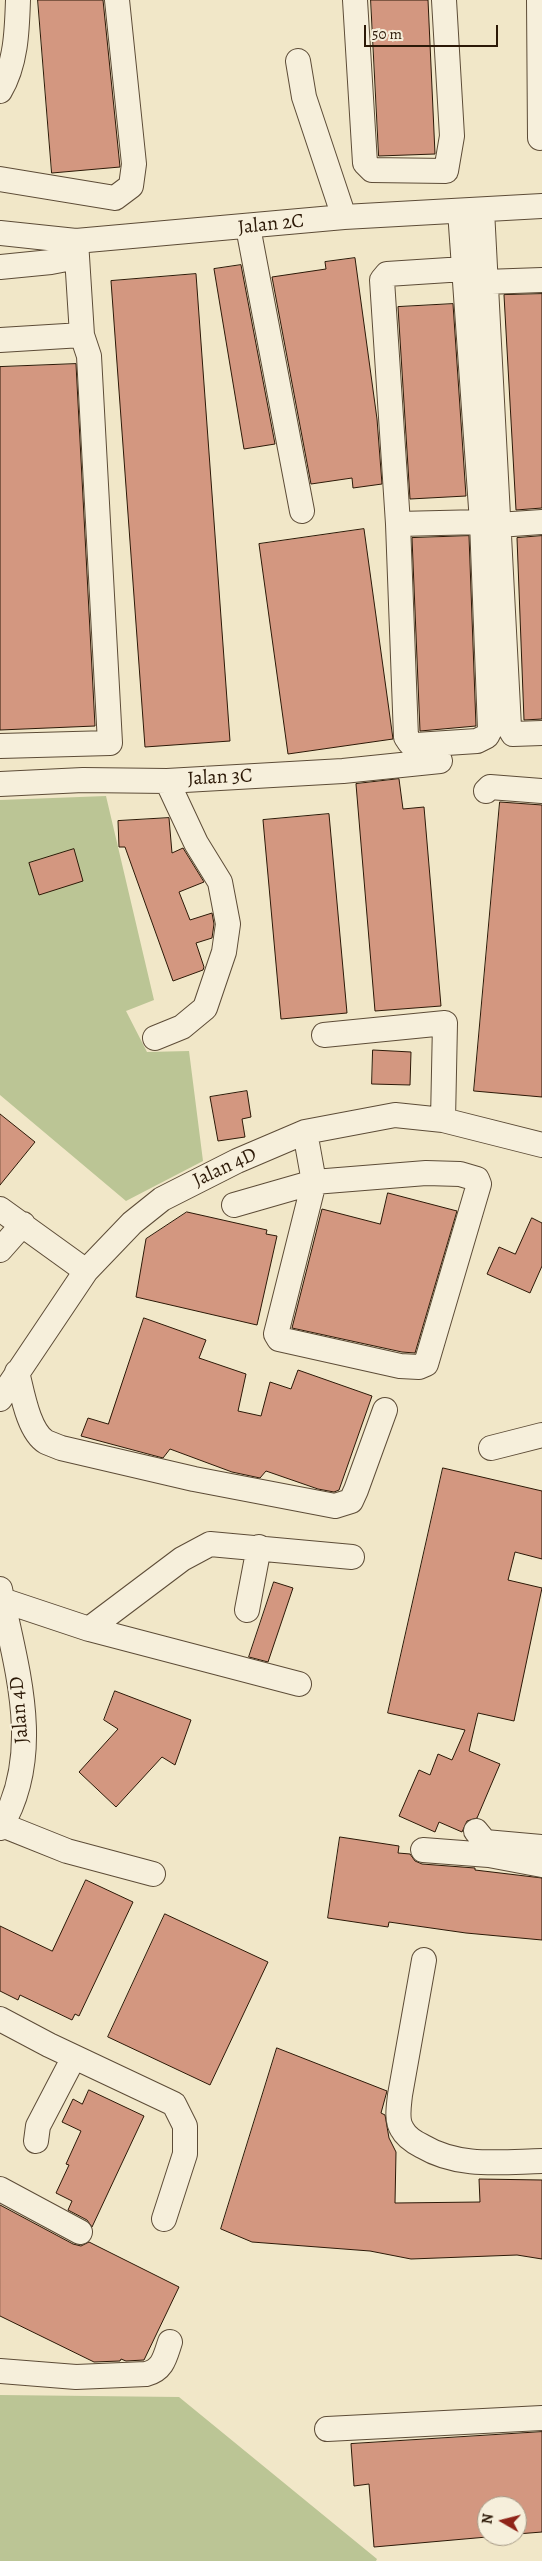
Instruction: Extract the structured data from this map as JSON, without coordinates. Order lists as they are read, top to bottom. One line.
{"streets":{"street":["Jalan 2C","Jalan 3C","Jalan 4D"]},"scale_bar":"50 m","north":"left"}
